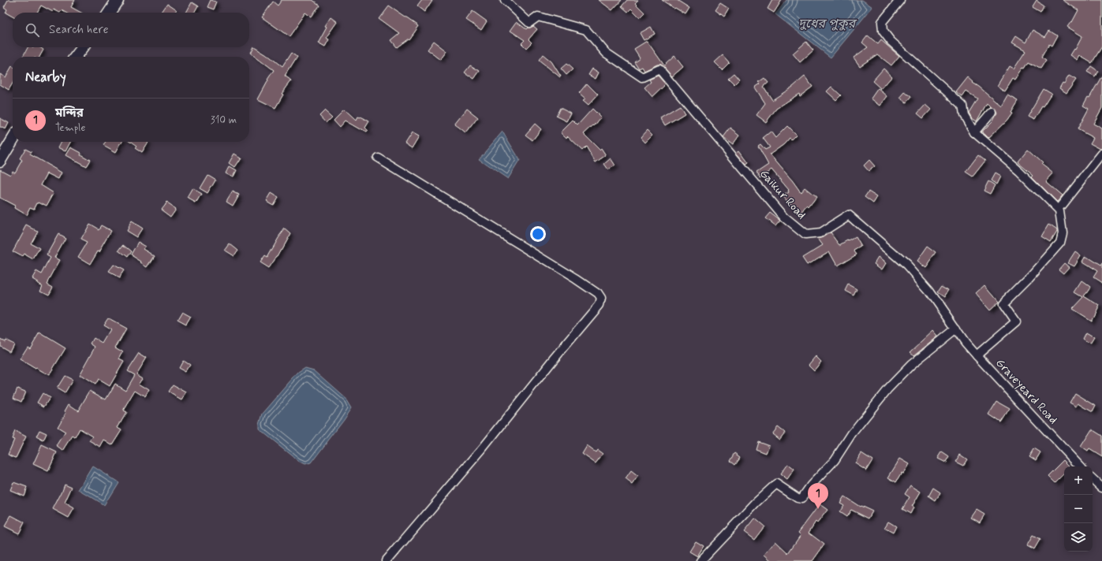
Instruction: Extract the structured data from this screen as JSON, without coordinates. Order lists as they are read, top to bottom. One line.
{"streets":{"street":["Gaikur Road","Graveyeard Road"]},"crossings":[["Gaikur Road","Graveyeard Road"]],"water":["দুধের পুকুর"],"page":{"search":"Search here","heading":"Nearby","list":[{"mark":"1","name":"মন্দির","note":"Temple","value":"310 m"}],"map_buttons":["+","−"],"pins":"1"}}
